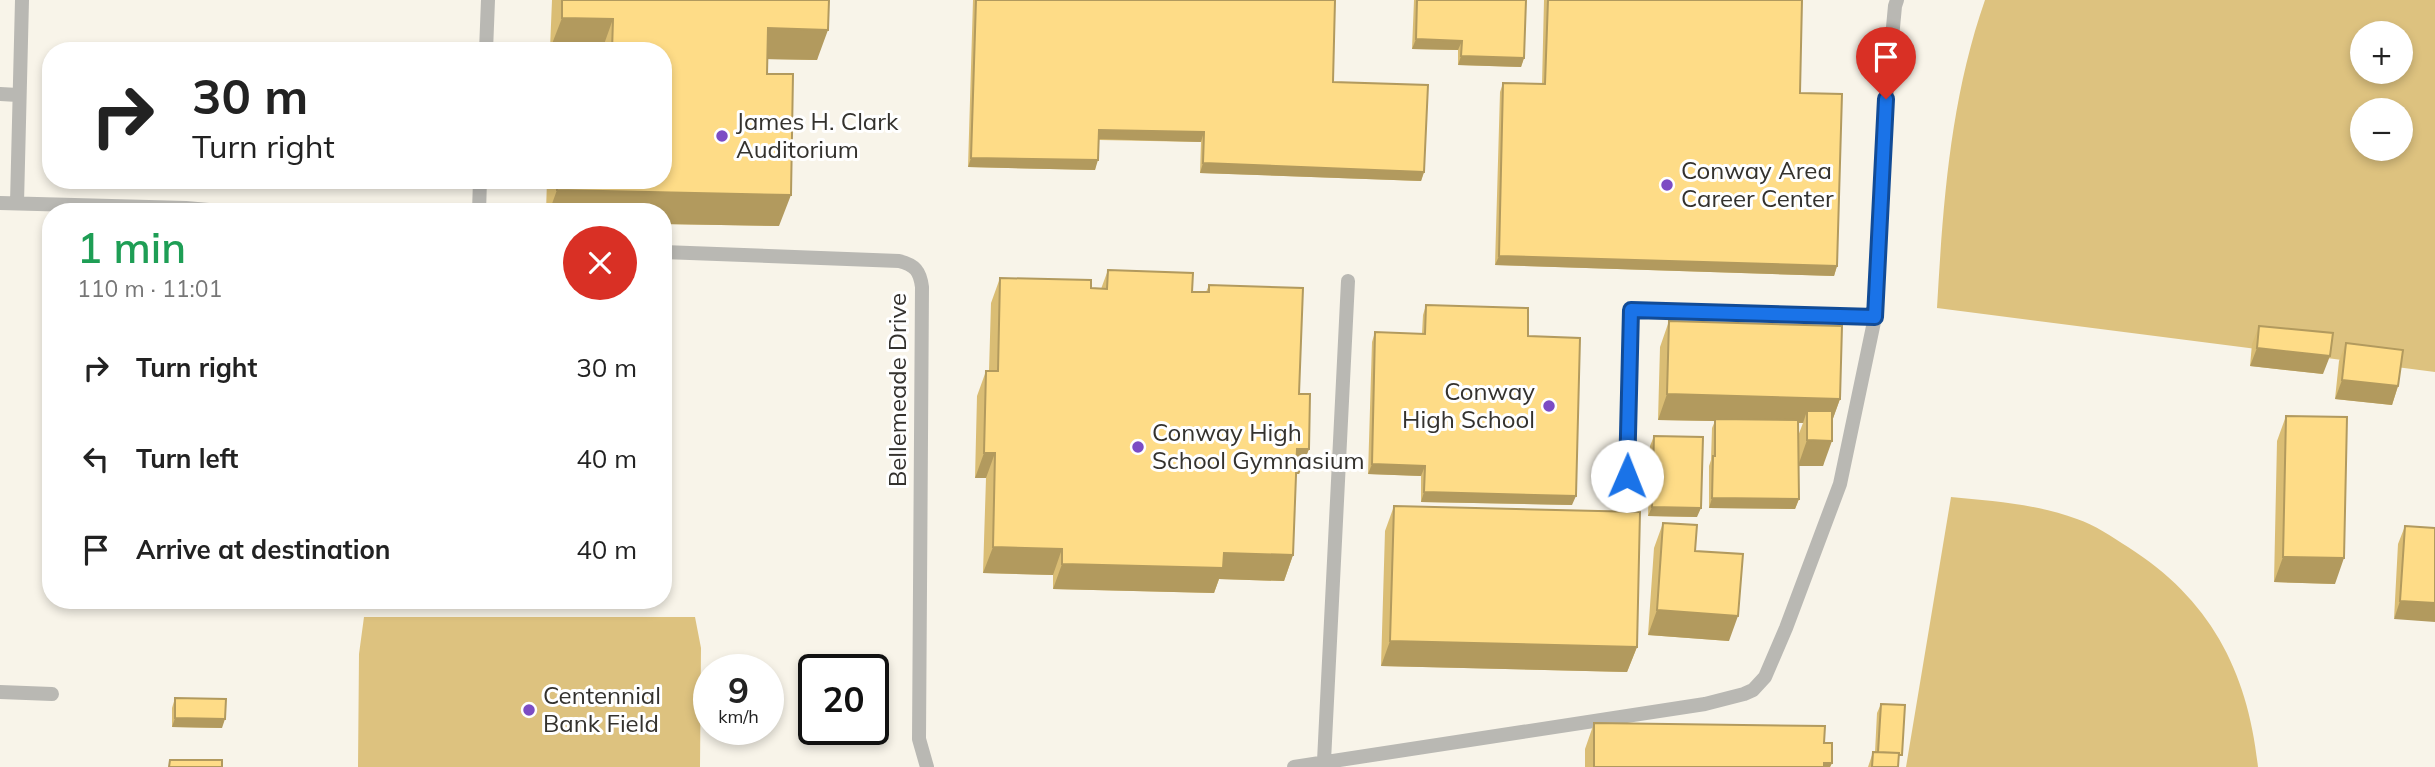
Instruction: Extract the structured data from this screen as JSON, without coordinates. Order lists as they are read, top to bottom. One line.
{"streets":{"lane":["Bellemeade Drive"]},"places":["James H. Clark Auditorium","Conway Area Career Center","Conway High School","Conway High School Gymnasium","Centennial Bank Field"],"page":{"map_buttons":["+","−"],"turn":["30 m","Turn right"],"heading":["1 min","110 m · 11:01"],"list":[{"name":"Turn right","value":"30 m"},{"name":"Turn left","value":"40 m"},{"name":"Arrive at destination","value":"40 m"}],"speed":"9 km/h","limit":"20"}}
